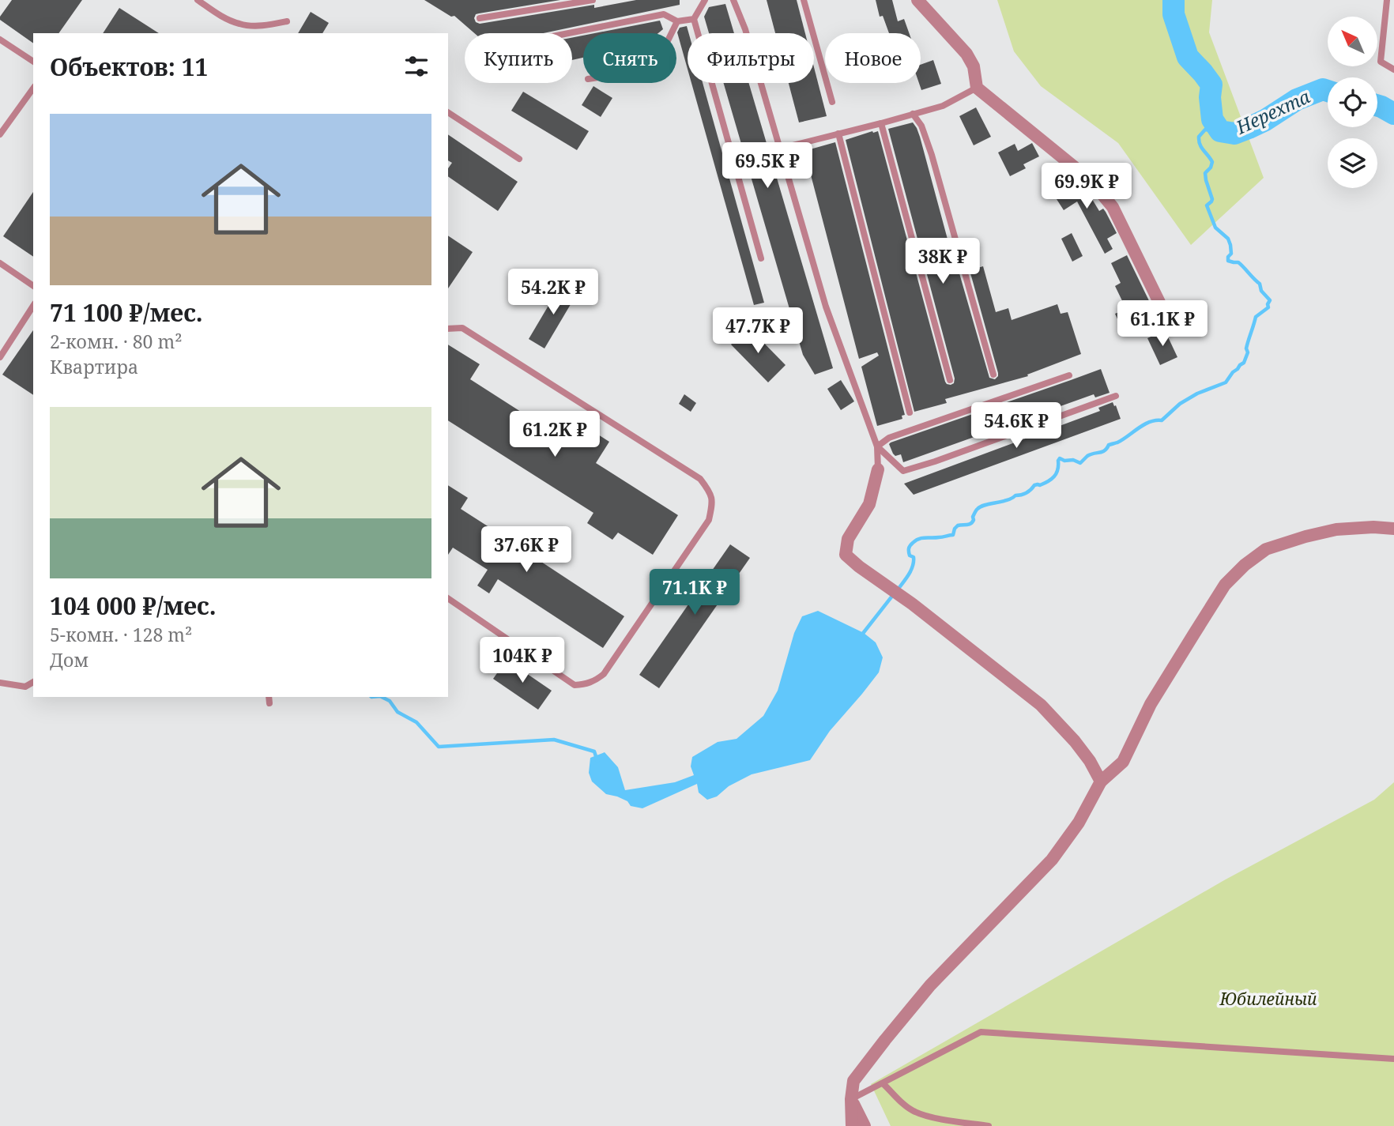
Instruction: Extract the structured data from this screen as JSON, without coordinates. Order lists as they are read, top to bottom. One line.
{"water":["Нерехта"],"parks":["Юбилейный"],"north":"top left","page":{"chip":["Купить","Снять","Фильтры","Новое"],"heading":"Объектов: 11","list":[{"name":"71 100 ₽/мес.","note":"2-комн. · 80 m² · Квартира"},{"name":"104 000 ₽/мес.","note":"5-комн. · 128 m² · Дом"}],"price":["69.5K ₽","69.9K ₽","38K ₽","54.2K ₽","61.1K ₽","47.7K ₽","54.6K ₽","61.2K ₽","37.6K ₽","71.1K ₽","104K ₽"]}}
